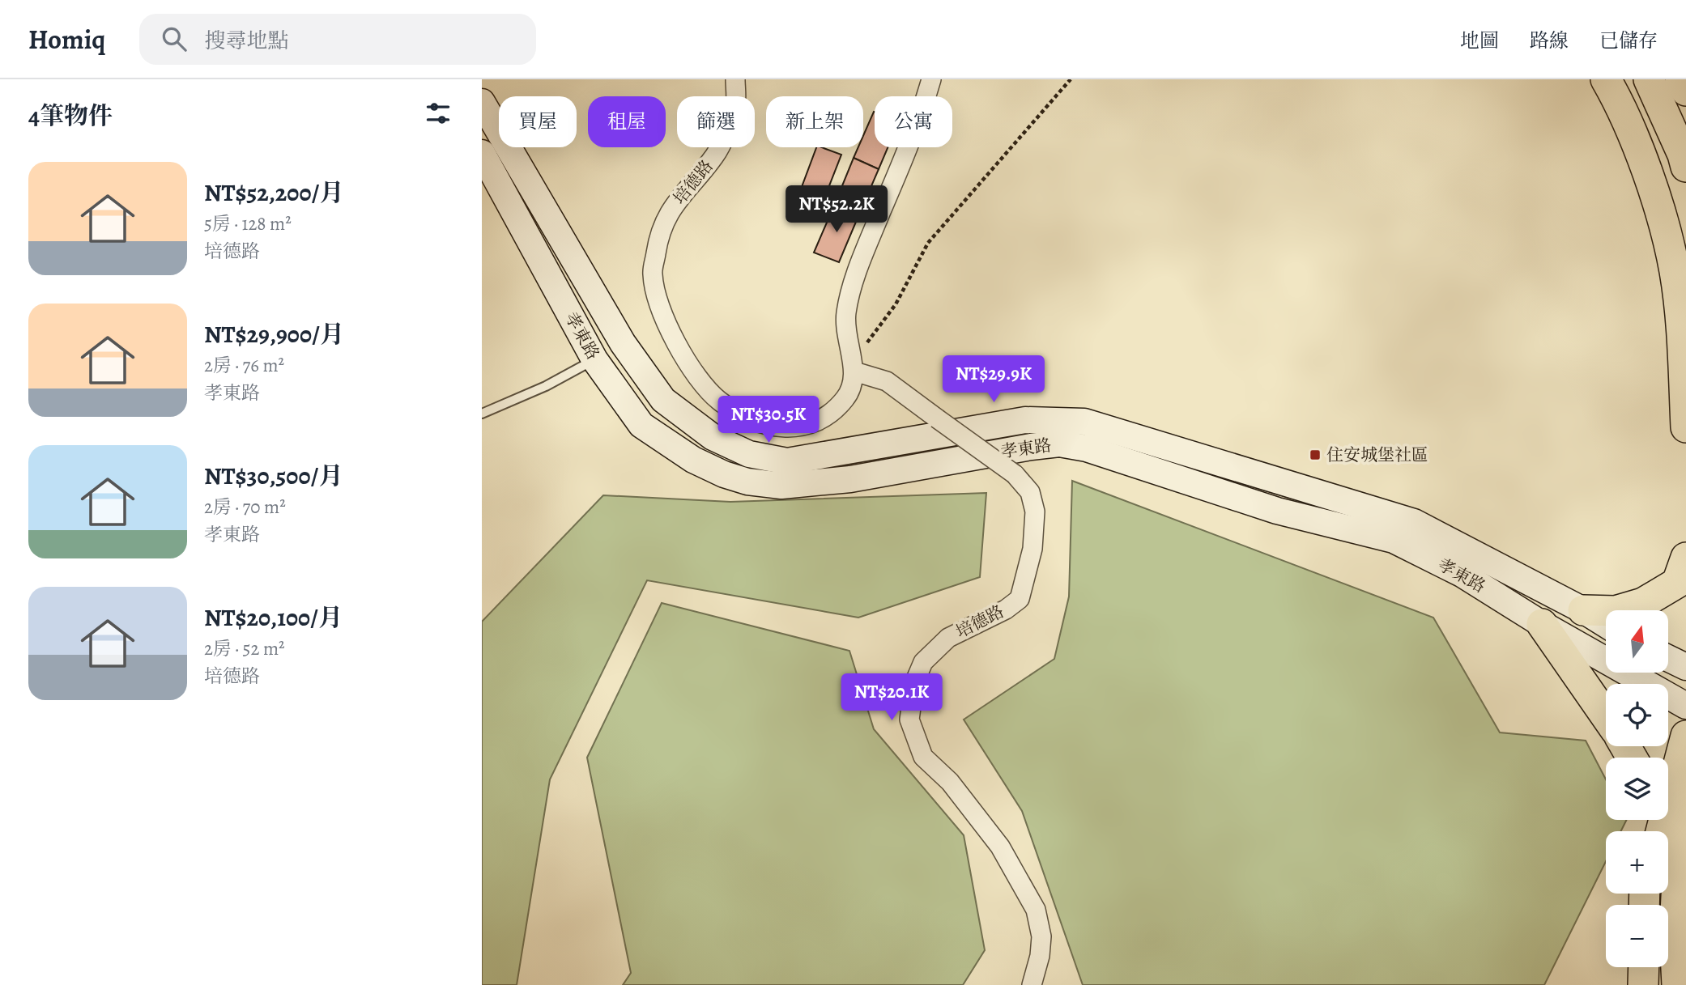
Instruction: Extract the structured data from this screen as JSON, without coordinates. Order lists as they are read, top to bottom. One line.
{"streets":{"main road":["孝東路"],"street":["培德路"]},"places":{"transit":["住安城堡社區"]},"north":"top","page":{"header":"Homiq","search":"搜尋地點","nav":["地圖","路線","已儲存"],"heading":"4筆物件","chip":["買屋","租屋","篩選","新上架","公寓"],"list":[{"name":"NT$52,200/月","note":"5房 · 128 m² · 培德路"},{"name":"NT$29,900/月","note":"2房 · 76 m² · 孝東路"},{"name":"NT$30,500/月","note":"2房 · 70 m² · 孝東路"},{"name":"NT$20,100/月","note":"2房 · 52 m² · 培德路"}],"price":["NT$52.2K","NT$29.9K","NT$30.5K","NT$20.1K"],"map_buttons":["+","−"]}}
